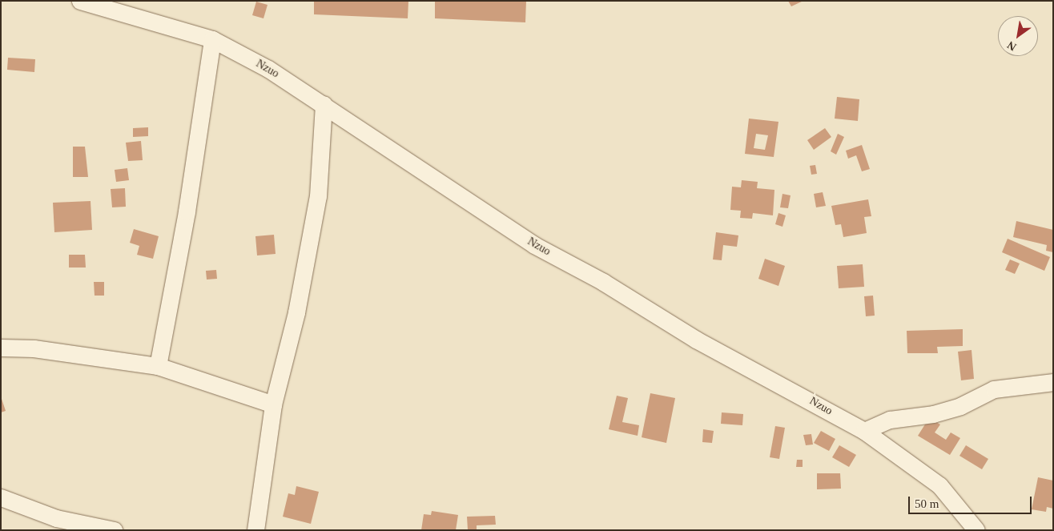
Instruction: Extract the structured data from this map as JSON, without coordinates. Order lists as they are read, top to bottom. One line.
{"streets":{"street":["Nzuo"]},"scale_bar":"50 m","north":"bottom left"}
